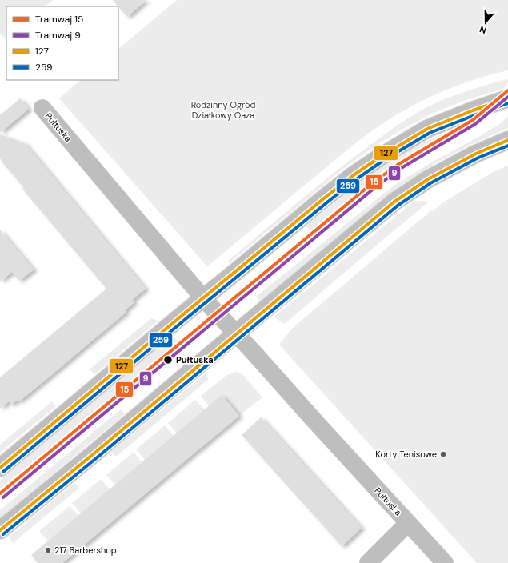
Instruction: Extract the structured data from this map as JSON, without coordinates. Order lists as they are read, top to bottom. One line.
{"streets":{"main road":["Pułtuska"]},"parks":["Rodzinny Ogród Działkowy Oaza"],"places":["Pułtuska","Korty Tenisowe","217 Barbershop"],"lines":["tram line 15","tram line 9","transit line 127","transit line 259"],"legend":["Tramwaj 15","Tramwaj 9","127","259"],"north":"bottom"}
